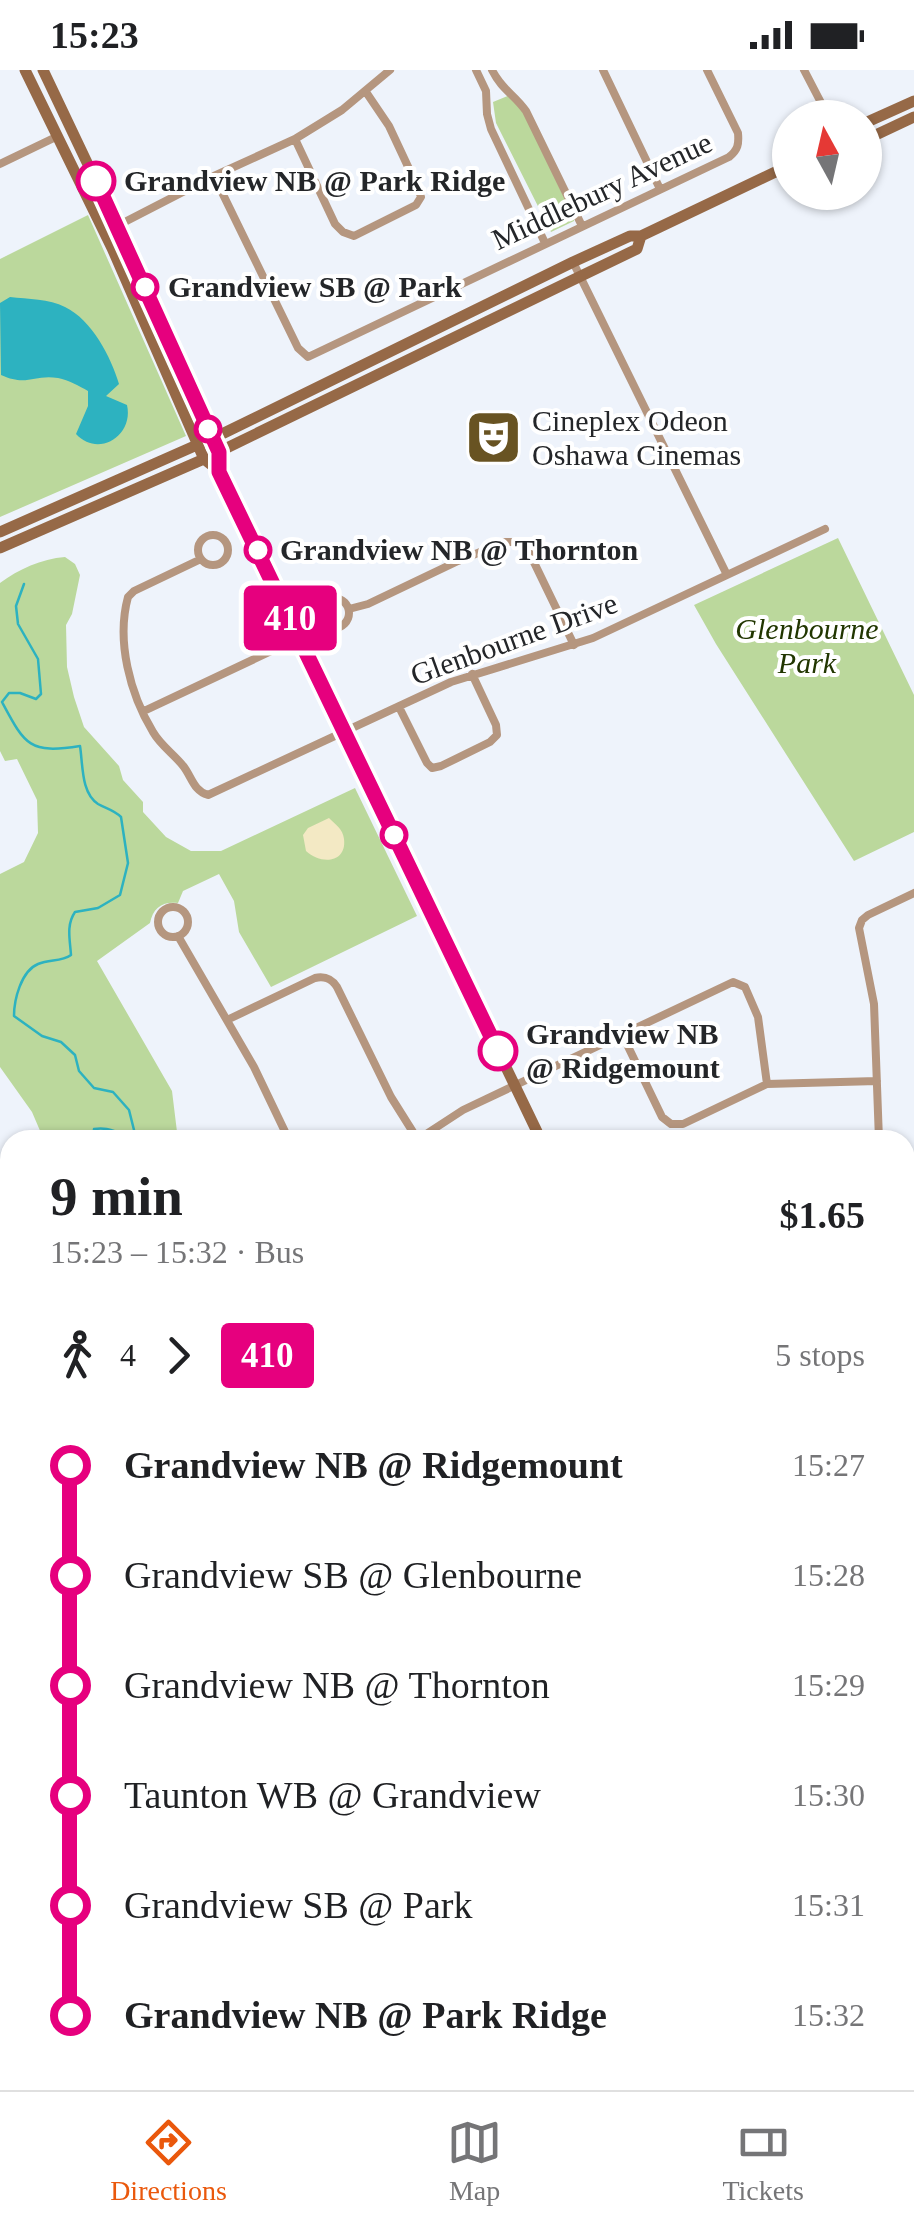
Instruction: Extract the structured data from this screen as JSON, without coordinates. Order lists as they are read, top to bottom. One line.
{"streets":{"street":["Middlebury Avenue","Glenbourne Drive"]},"parks":["Glenbourne Park"],"places":{"other":["Grandview NB @ Park Ridge","Grandview SB @ Park","Grandview NB @ Thornton","Grandview NB @ Ridgemount"],"theatre":["Cineplex Odeon Oshawa Cinemas"]},"lines":["bus line 410"],"north":"top","page":{"status":"15:23","on_map":"410","heading":["9 min","15:23 – 15:32 · Bus","$1.65"],"legs":["4","410","5 stops"],"list":[{"name":"Grandview NB @ Ridgemount","value":"15:27"},{"name":"Grandview SB @ Glenbourne","value":"15:28"},{"name":"Grandview NB @ Thornton","value":"15:29"},{"name":"Taunton WB @ Grandview","value":"15:30"},{"name":"Grandview SB @ Park","value":"15:31"},{"name":"Grandview NB @ Park Ridge","value":"15:32"}],"tabs":["Directions","Map","Tickets"]}}
